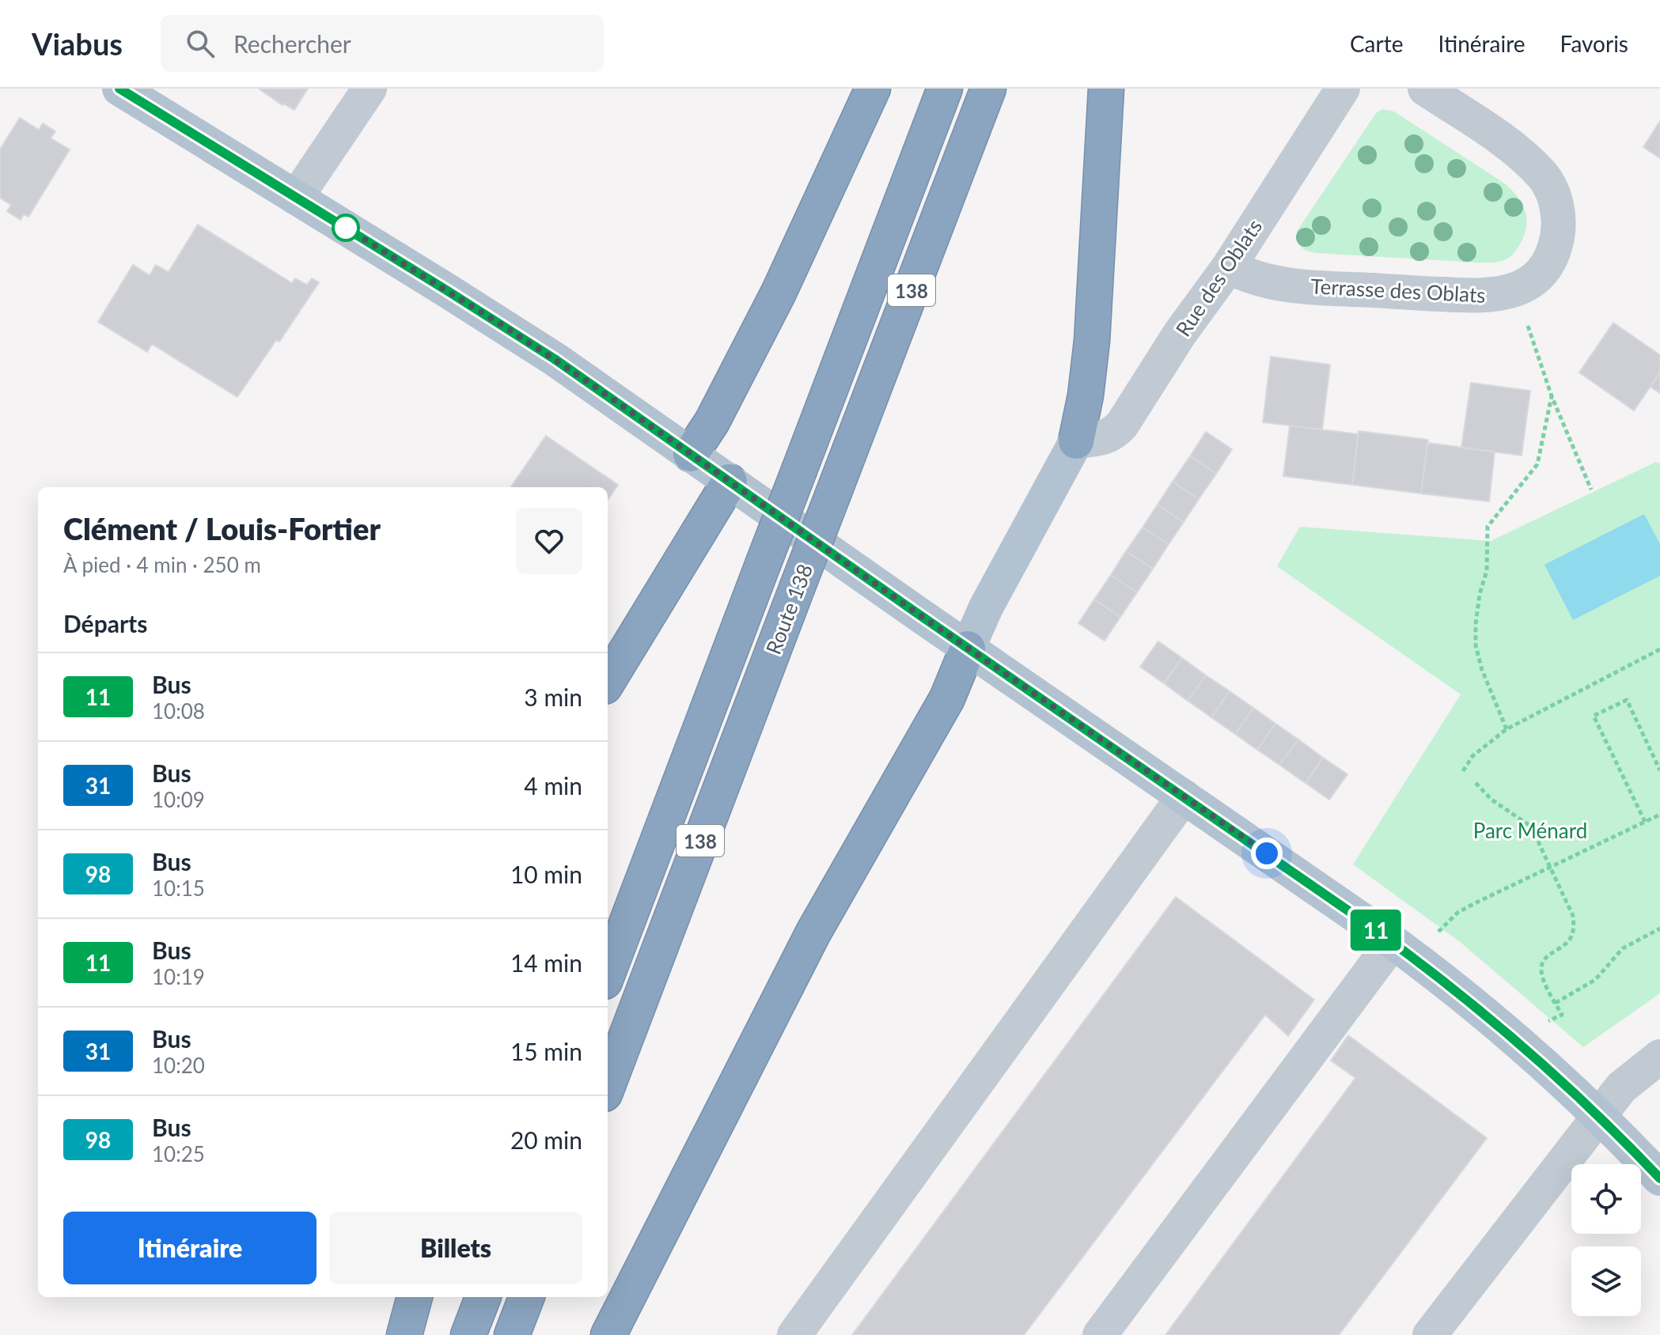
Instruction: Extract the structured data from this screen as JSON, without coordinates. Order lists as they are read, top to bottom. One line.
{"streets":{"highway":["138","Route 138"],"street":["Rue des Oblats","Terrasse des Oblats"]},"crossings":[["Rue des Oblats","Terrasse des Oblats"]],"parks":["Parc Ménard"],"lines":["bus line 11"],"page":{"header":"Viabus","search":"Rechercher","nav":["Carte","Itinéraire","Favoris"],"on_map":"11","heading":[["Clément / Louis-Fortier","À pied · 4 min · 250 m"],"Départs"],"list":[{"mark":"11","name":"Bus","note":"10:08","value":"3 min"},{"mark":"31","name":"Bus","note":"10:09","value":"4 min"},{"mark":"98","name":"Bus","note":"10:15","value":"10 min"},{"mark":"11","name":"Bus","note":"10:19","value":"14 min"},{"mark":"31","name":"Bus","note":"10:20","value":"15 min"},{"mark":"98","name":"Bus","note":"10:25","value":"20 min"}],"buttons":["Itinéraire","Billets"]}}
